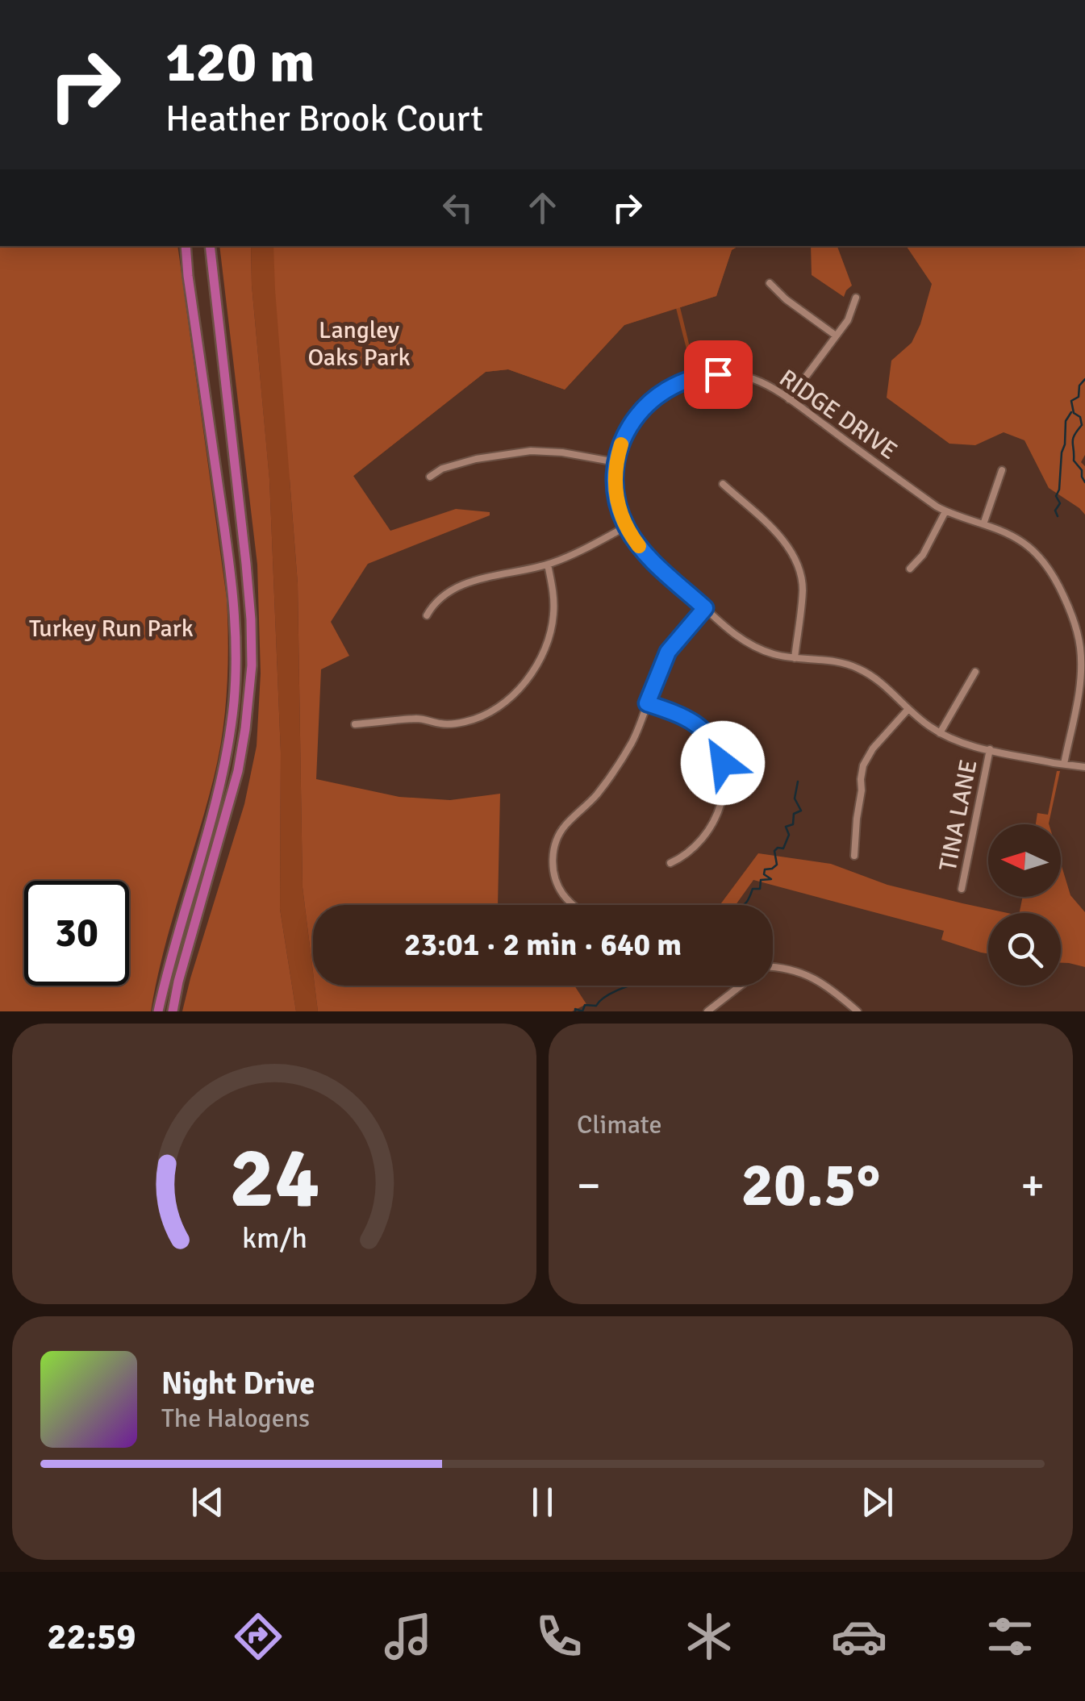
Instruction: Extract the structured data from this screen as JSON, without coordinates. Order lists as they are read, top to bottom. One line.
{"streets":{"street":["RIDGE DRIVE","TINA LANE"]},"crossings":[["RIDGE DRIVE","TINA LANE"]],"parks":["Langley Oaks Park","Turkey Run Park"],"north":"left","page":{"turn":["120 m","Heather Brook Court"],"limit":"30","trip":"23:01 · 2 min · 640 m","tile":"Climate","heat":["−","20.5°","+"],"song":["Night Drive","The Halogens"],"tabs":"22:59","gauge":["24","km/h"]}}
